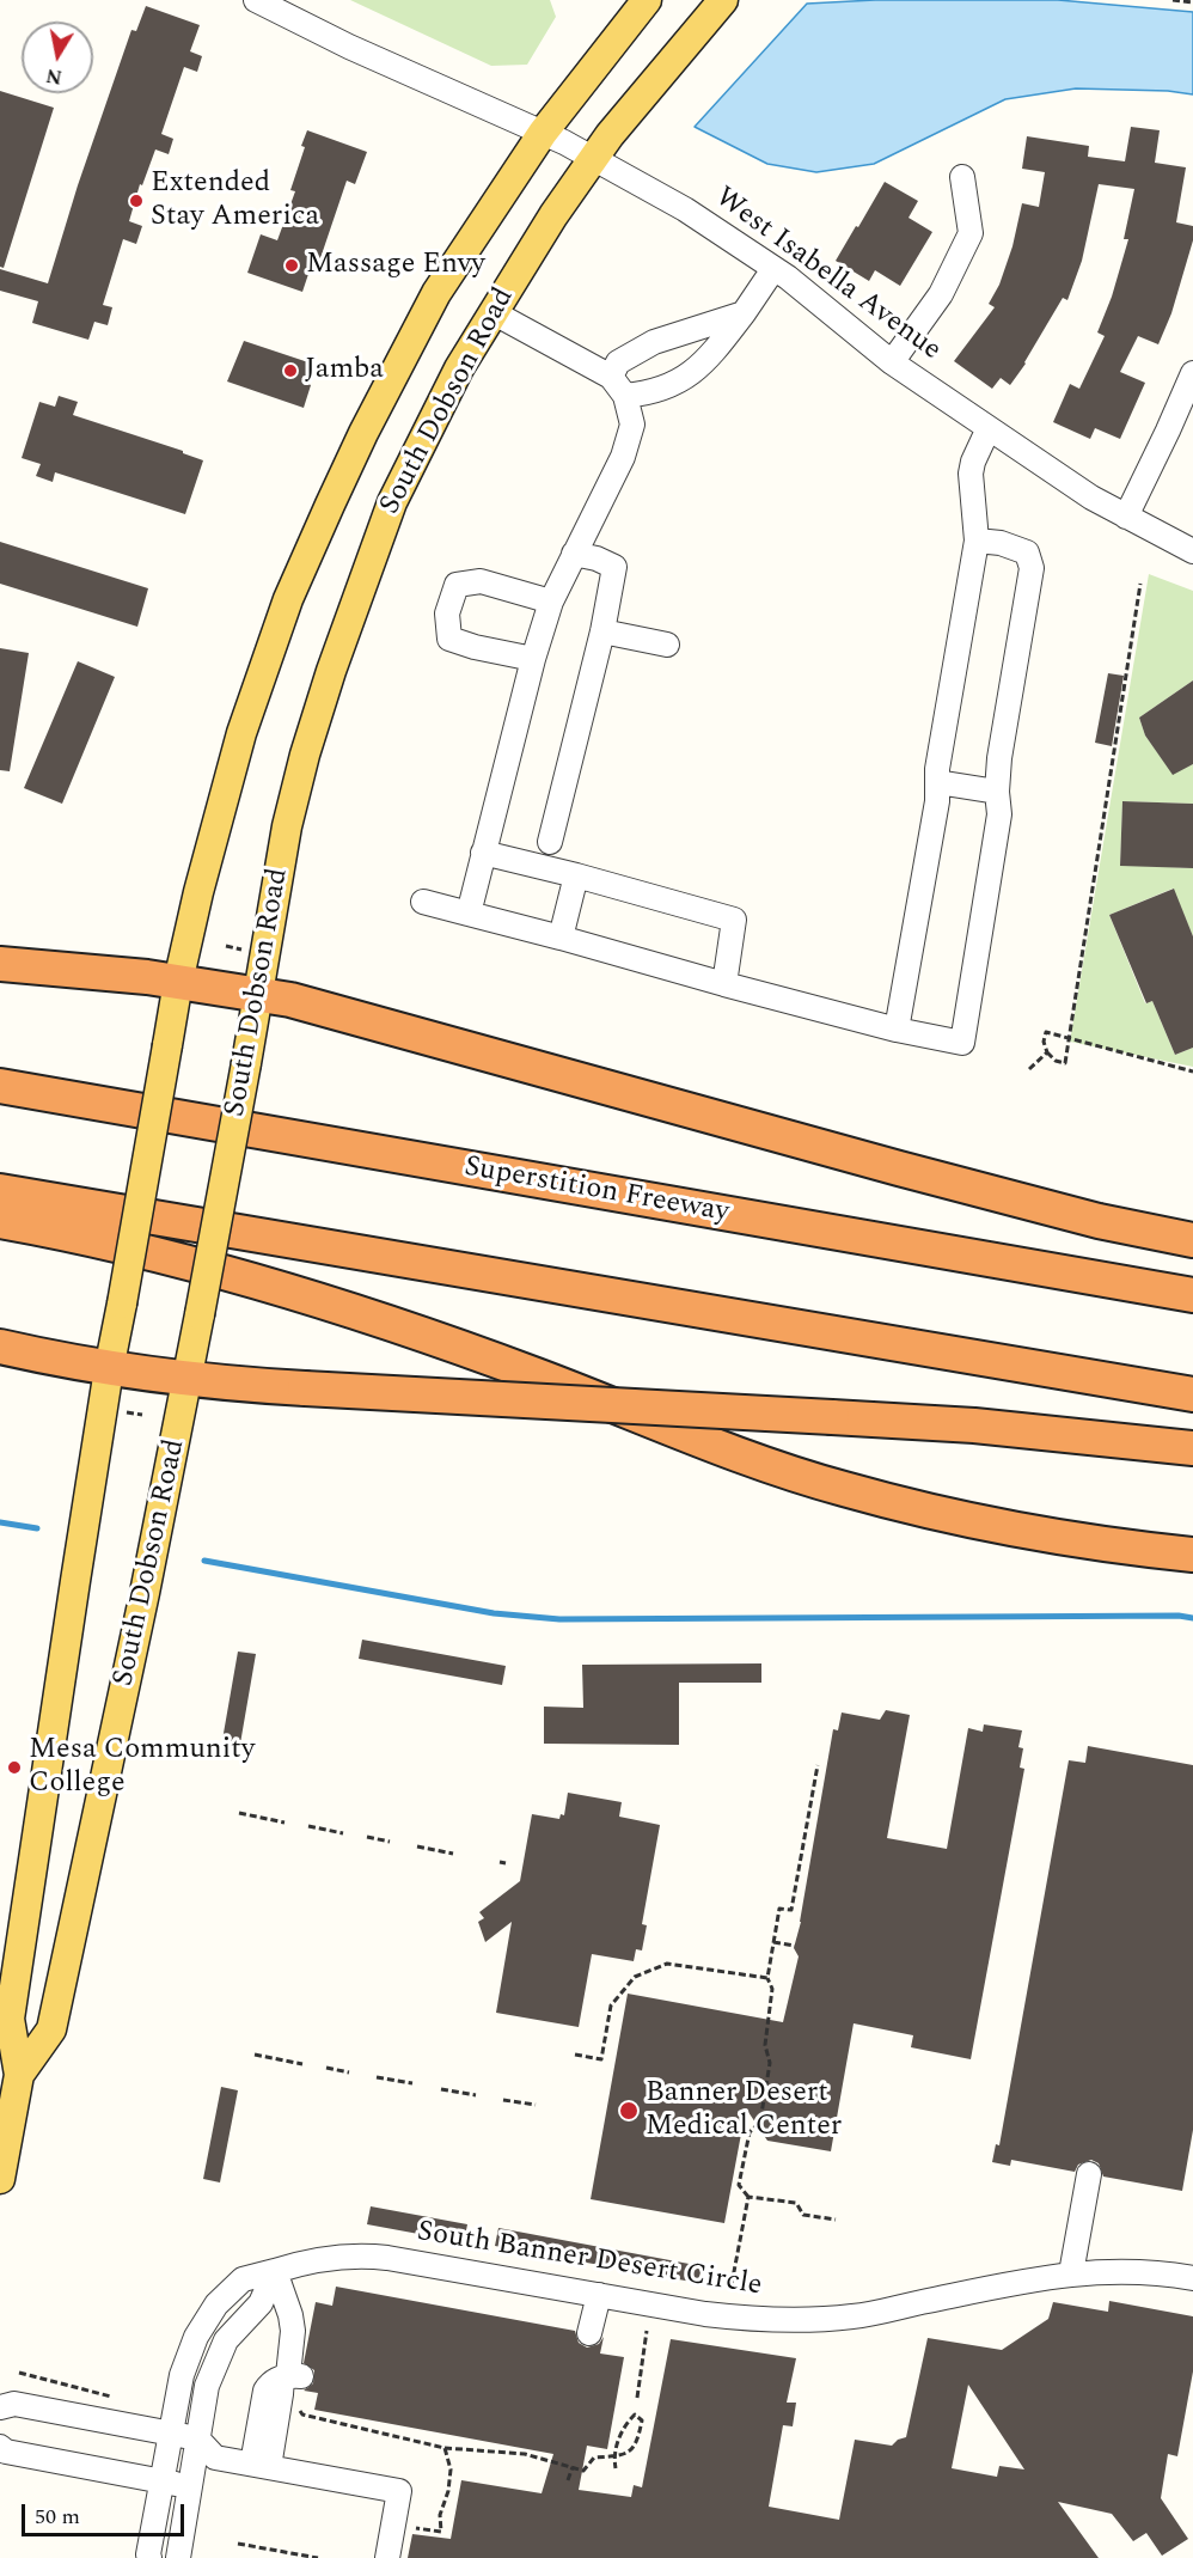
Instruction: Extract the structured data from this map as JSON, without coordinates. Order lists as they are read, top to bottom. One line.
{"streets":{"highway":["Superstition Freeway"],"main road":["South Dobson Road"],"street":["West Isabella Avenue","South Banner Desert Circle"]},"crossings":[["West Isabella Avenue","South Dobson Road"]],"places":["Extended Stay America","Massage Envy","Jamba","Mesa Community College","Banner Desert Medical Center"],"scale_bar":"50 m","north":"bottom"}
